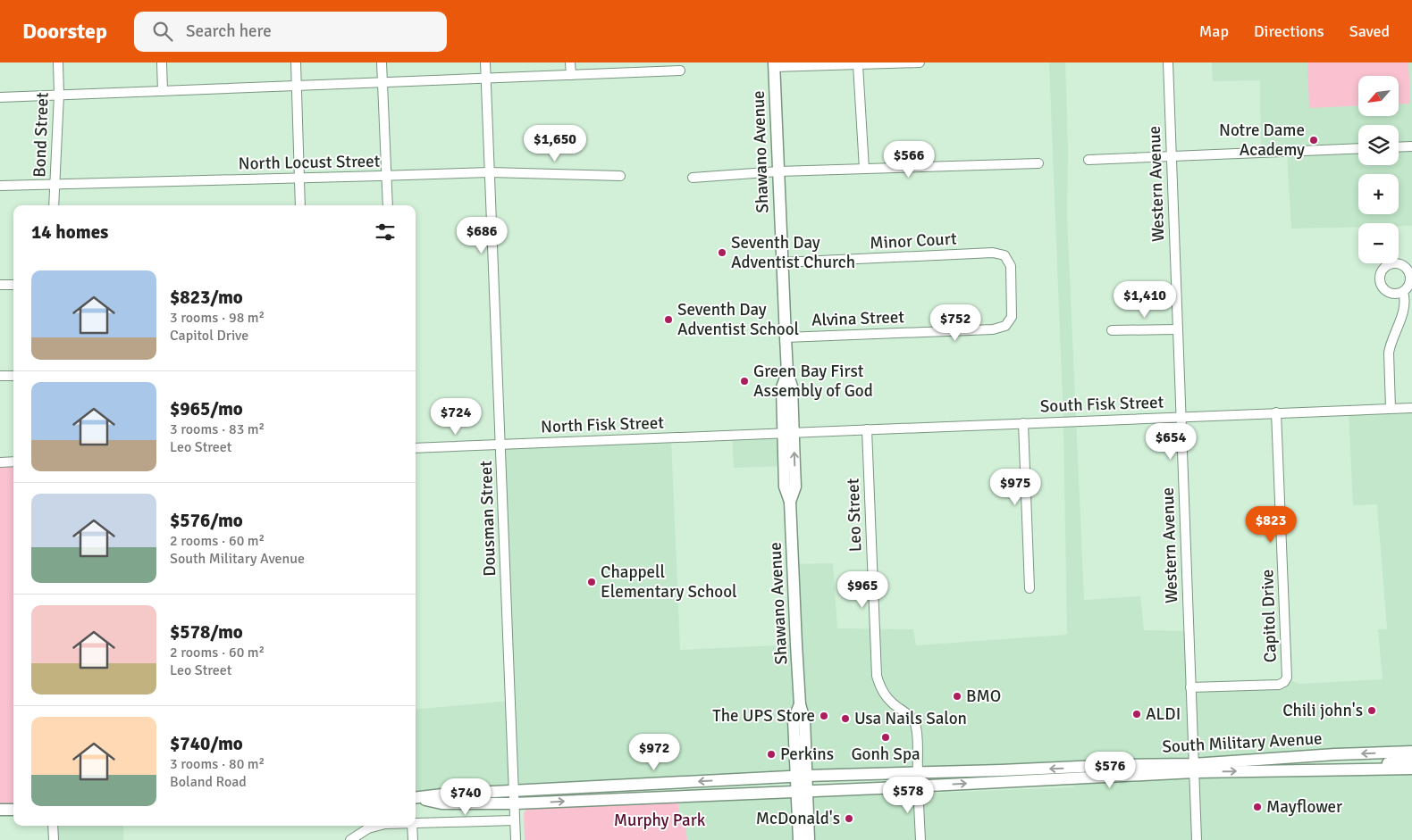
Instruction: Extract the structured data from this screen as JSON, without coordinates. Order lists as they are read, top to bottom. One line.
{"streets":{"main road":["Shawano Avenue","South Military Avenue"],"street":["Bond Street","North Locust Street","Western Avenue","Minor Court","Alvina Street","South Fisk Street","North Fisk Street","Leo Street","Dousman Street","Capitol Drive"]},"crossings":[["Bond Street","North Locust Street"],["Shawano Avenue","Minor Court"],["Shawano Avenue","Alvina Street"],["Shawano Avenue","South Fisk Street"],["Shawano Avenue","North Fisk Street"],["Shawano Avenue","South Military Avenue"],["North Locust Street","Dousman Street"],["Western Avenue","South Fisk Street"],["Western Avenue","Capitol Drive"],["Western Avenue","South Military Avenue"],["Minor Court","Alvina Street"],["South Fisk Street","North Fisk Street"],["South Fisk Street","Leo Street"],["South Fisk Street","Capitol Drive"],["North Fisk Street","Dousman Street"],["Leo Street","South Military Avenue"]],"parks":["Murphy Park"],"places":["Notre Dame Academy","Seventh Day Adventist Church","Seventh Day Adventist School","Green Bay First Assembly of God","Chappell Elementary School","BMO","Chili john's","ALDI","The UPS Store","Usa Nails Salon","Gonh Spa","Perkins","Mayflower","McDonald's"],"north":"bottom left","page":{"header":"Doorstep","search":"Search here","nav":["Map","Directions","Saved"],"map_buttons":["+","−"],"price":["$1,650","$566","$686","$1,410","$752","$724","$654","$975","$823","$965","$972","$576","$578","$740"],"heading":"14 homes","list":[{"name":"$823/mo","note":"3 rooms · 98 m² · Capitol Drive"},{"name":"$965/mo","note":"3 rooms · 83 m² · Leo Street"},{"name":"$576/mo","note":"2 rooms · 60 m² · South Military Avenue"},{"name":"$578/mo","note":"2 rooms · 60 m² · Leo Street"},{"name":"$740/mo","note":"3 rooms · 80 m² · Boland Road"}]}}
